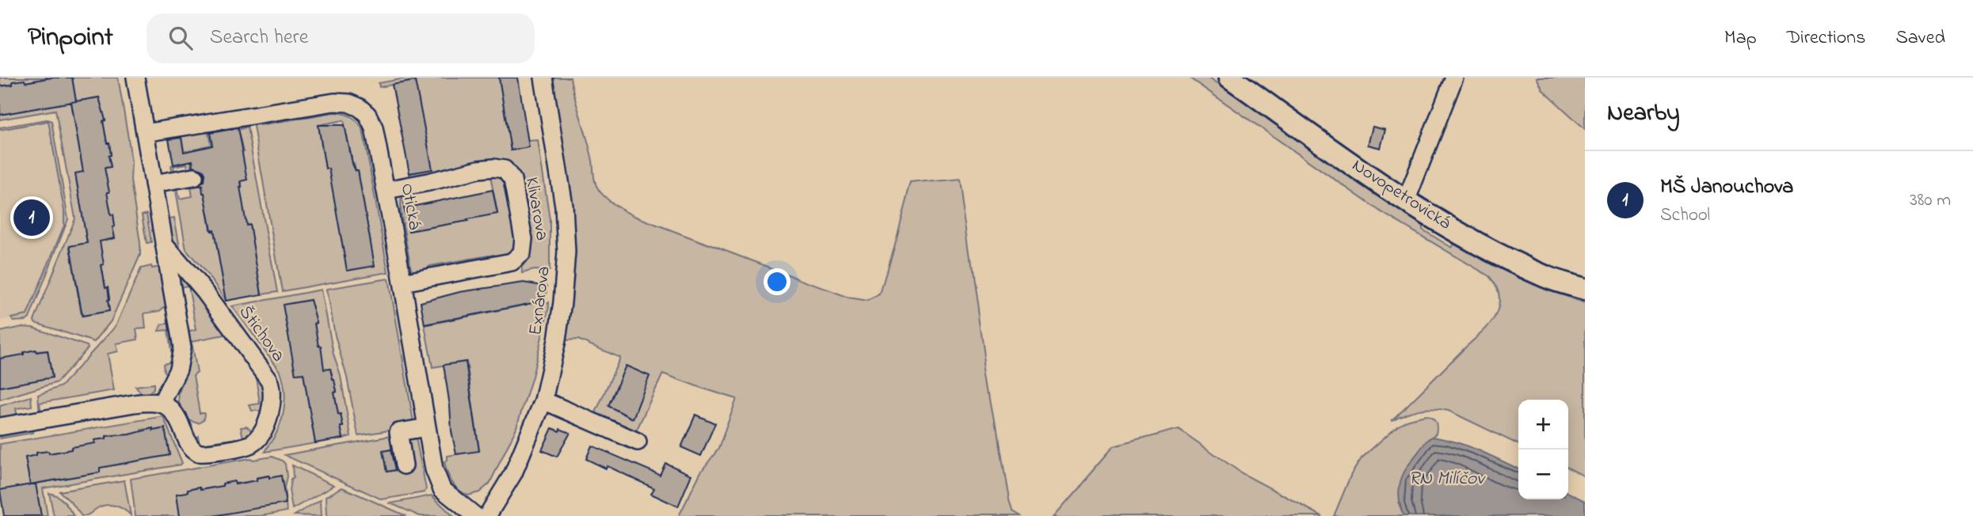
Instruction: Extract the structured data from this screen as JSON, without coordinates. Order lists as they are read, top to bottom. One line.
{"streets":{"main road":["Novopetrovická"],"street":["Otická","Klivarova","Exnárova","Štichova"]},"crossings":[["Otická","Klivarova"]],"water":["RN Milíčov"],"page":{"header":"Pinpoint","search":"Search here","nav":["Map","Directions","Saved"],"heading":"Nearby","list":[{"mark":"1","name":"MŠ Janouchova","note":"School","value":"380 m"}],"pins":"1","map_buttons":["+","−"]}}
